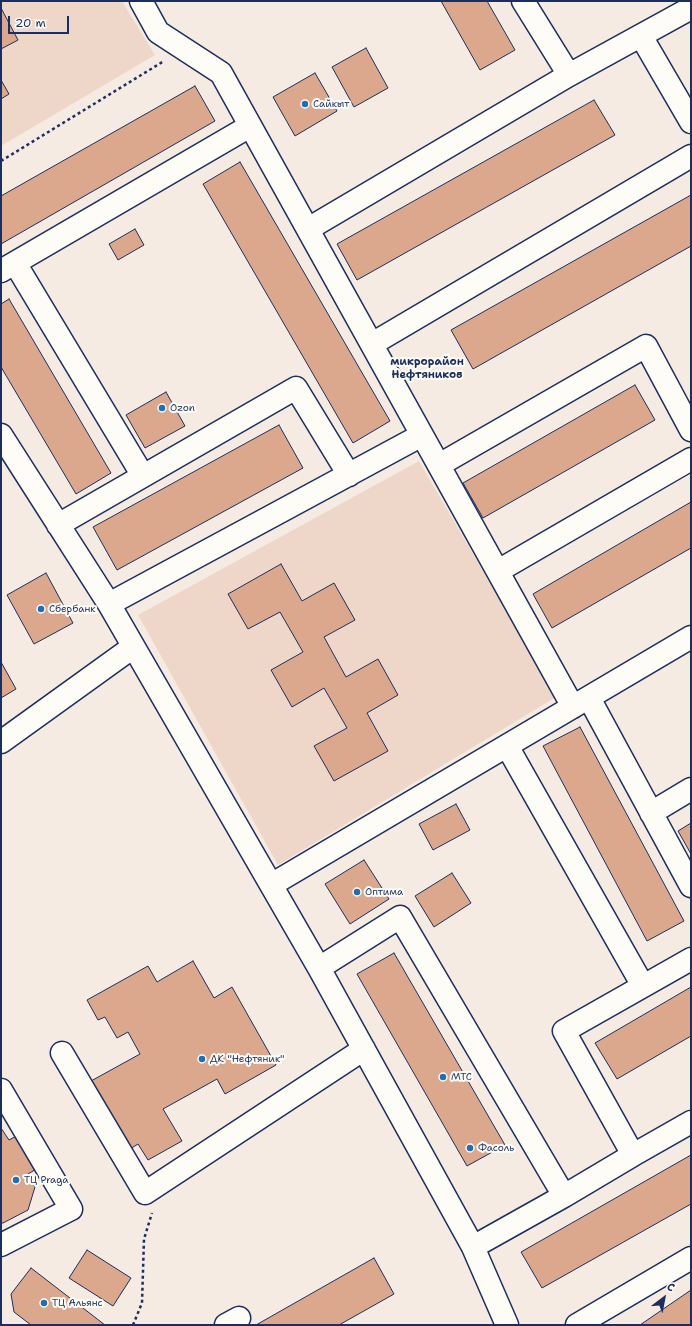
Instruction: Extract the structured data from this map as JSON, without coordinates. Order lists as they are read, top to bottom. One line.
{"districts":["микрорайон Нефтяников"],"places":["Сайкыт","Ozon","Сбербанк","Оптима","ДК \"Нефтяник\"","МТС","Фасоль","ТЦ Praga","ТЦ Альянс"],"scale_bar":"20 m","north":"top right"}
